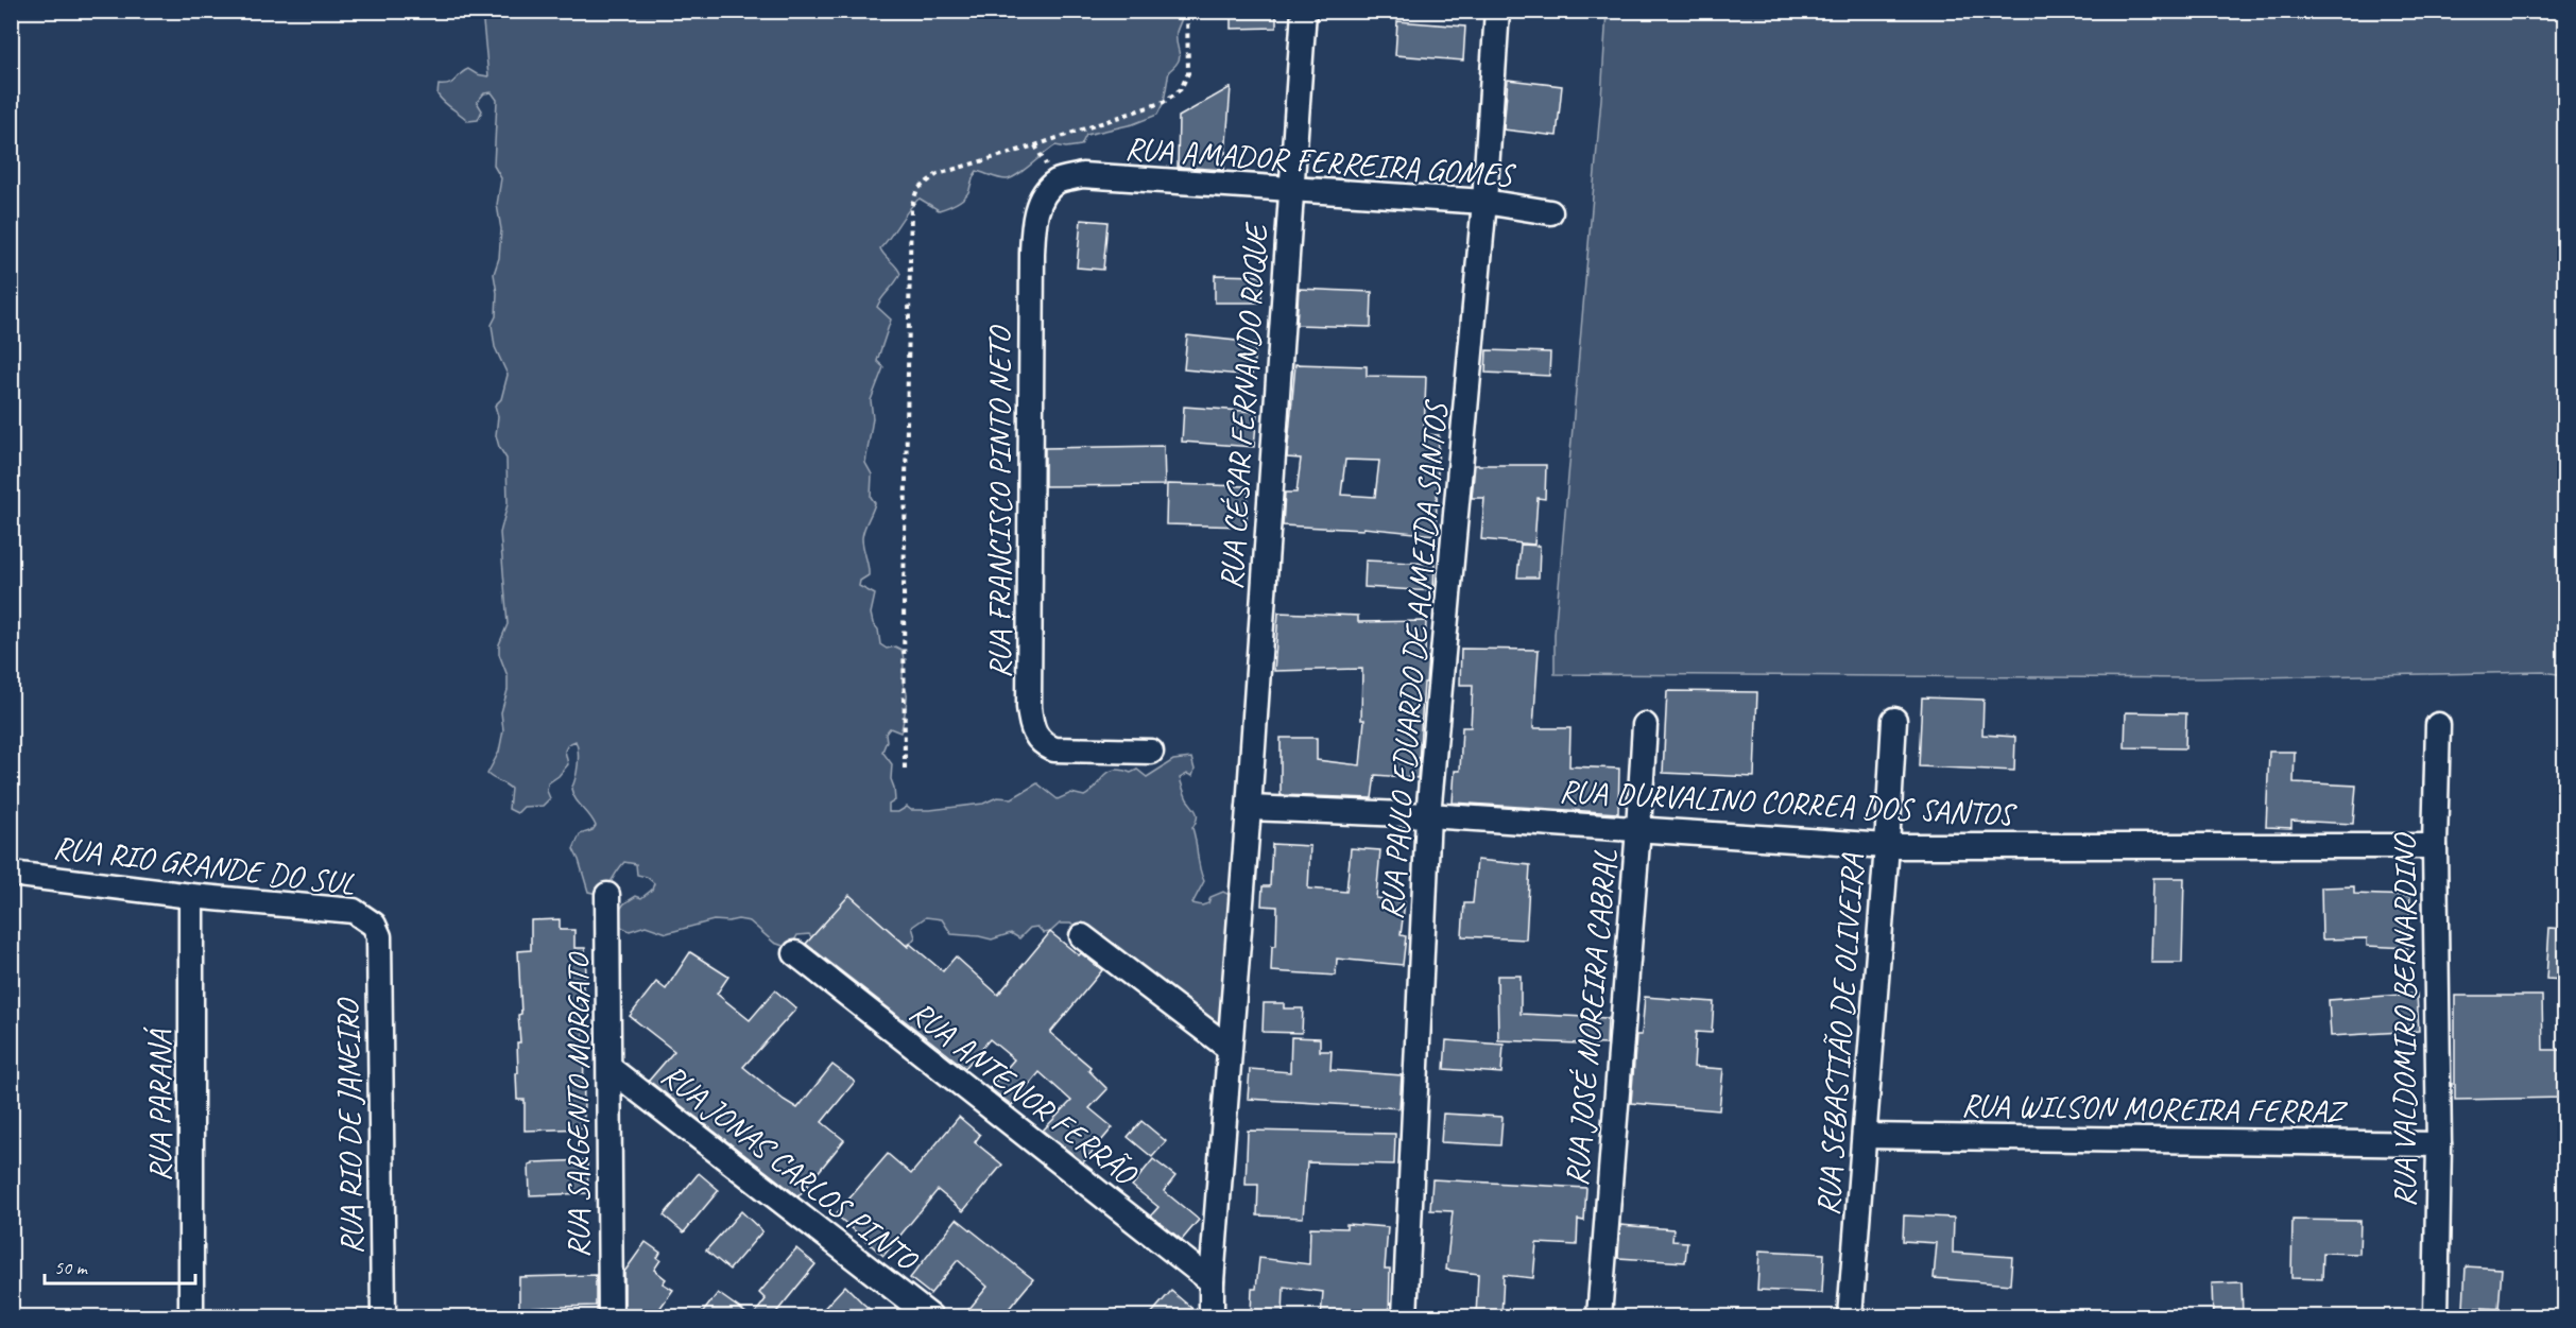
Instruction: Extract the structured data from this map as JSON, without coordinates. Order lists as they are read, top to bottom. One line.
{"streets":{"street":["RUA AMADOR FERREIRA GOMES","RUA CÉSAR FERNANDO ROQUE","RUA FRANCISCO PINTO NETO","RUA PAULO EDUARDO DE ALMEIDA SANTOS","RUA DURVALINO CORREA DOS SANTOS","RUA RIO GRANDE DO SUL","RUA JOSÉ MOREIRA CABRAL","RUA VALDOMIRO BERNARDINO","RUA SEBASTIÃO DE OLIVEIRA","RUA ANTENOR FERRÃO","RUA PARANÁ","RUA SARGENTO MORGATO","RUA WILSON MOREIRA FERRAZ","RUA RIO DE JANEIRO","RUA JONAS CARLOS PINTO"]},"crossings":[["RUA AMADOR FERREIRA GOMES","RUA CÉSAR FERNANDO ROQUE"],["RUA AMADOR FERREIRA GOMES","RUA FRANCISCO PINTO NETO"],["RUA AMADOR FERREIRA GOMES","RUA PAULO EDUARDO DE ALMEIDA SANTOS"],["RUA CÉSAR FERNANDO ROQUE","RUA DURVALINO CORREA DOS SANTOS"],["RUA CÉSAR FERNANDO ROQUE","RUA ANTENOR FERRÃO"],["RUA PAULO EDUARDO DE ALMEIDA SANTOS","RUA DURVALINO CORREA DOS SANTOS"],["RUA DURVALINO CORREA DOS SANTOS","RUA JOSÉ MOREIRA CABRAL"],["RUA DURVALINO CORREA DOS SANTOS","RUA VALDOMIRO BERNARDINO"],["RUA DURVALINO CORREA DOS SANTOS","RUA SEBASTIÃO DE OLIVEIRA"],["RUA RIO GRANDE DO SUL","RUA PARANÁ"],["RUA RIO GRANDE DO SUL","RUA RIO DE JANEIRO"],["RUA VALDOMIRO BERNARDINO","RUA WILSON MOREIRA FERRAZ"],["RUA SEBASTIÃO DE OLIVEIRA","RUA WILSON MOREIRA FERRAZ"],["RUA SARGENTO MORGATO","RUA JONAS CARLOS PINTO"]],"scale_bar":"50 m"}
